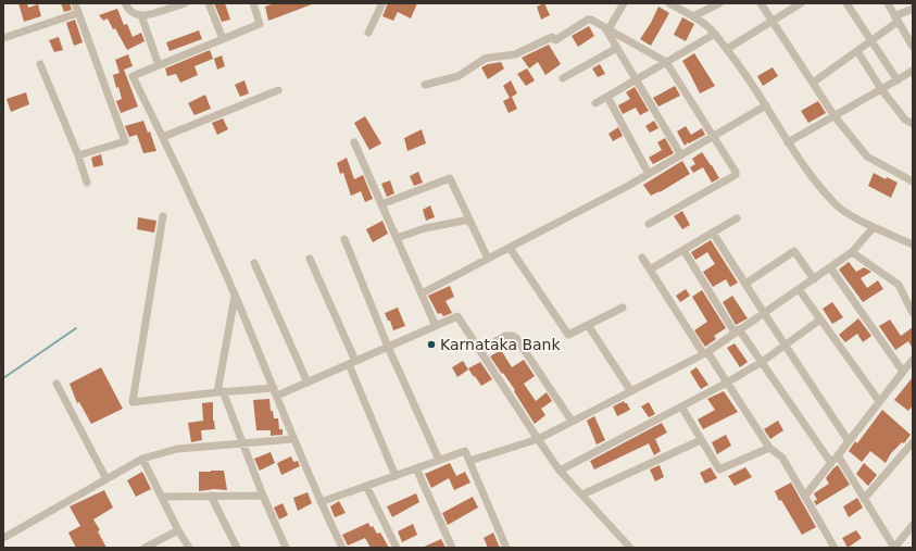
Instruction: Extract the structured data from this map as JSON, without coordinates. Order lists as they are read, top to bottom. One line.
{"places":["Karnataka Bank"]}
